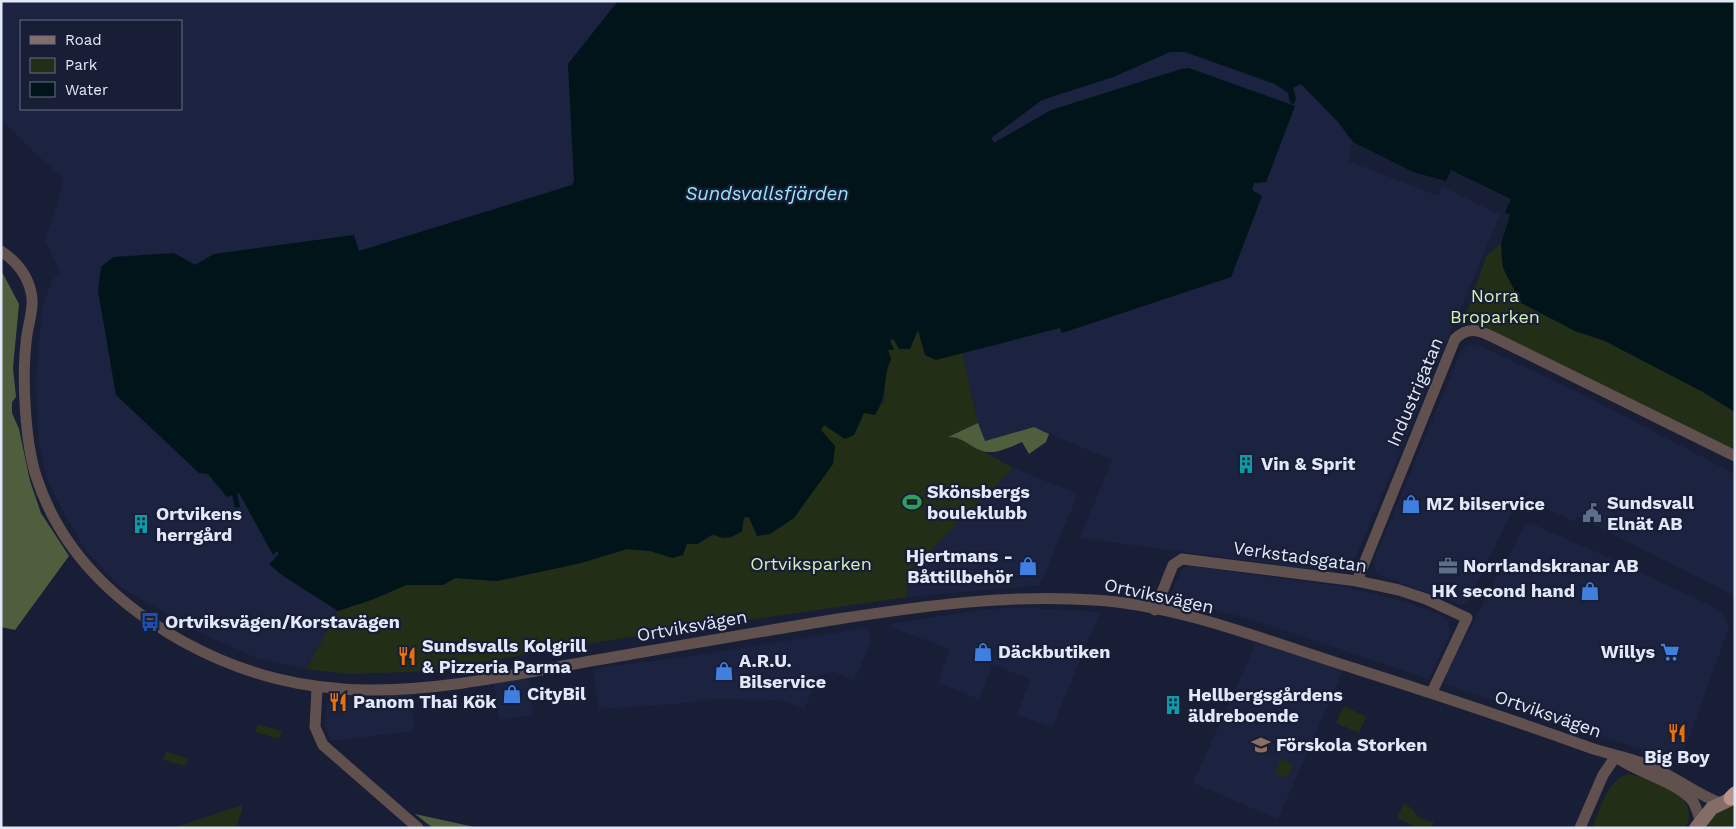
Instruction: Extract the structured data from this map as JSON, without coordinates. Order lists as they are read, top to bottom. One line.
{"streets":{"street":["Industrigatan","Verkstadsgatan","Ortviksvägen"]},"crossings":[["Industrigatan","Verkstadsgatan"],["Verkstadsgatan","Ortviksvägen"]],"water":["Sundsvallsfjärden"],"parks":["Norra Broparken","Ortviksparken"],"places":{"building":["Vin & Sprit","Ortvikens herrgård","Hellbergsgårdens äldreboende"],"sports":["Skönsbergs bouleklubb"],"shop":["MZ bilservice","Hjertmans - Båttillbehör","HK second hand","Däckbutiken","A.R.U. Bilservice","CityBil"],"public building":["Sundsvall Elnät AB"],"office":["Norrlandskranar AB"],"bus stop":["Ortviksvägen/Korstavägen"],"supermarket":["Willys"],"restaurant":["Sundsvalls Kolgrill & Pizzeria Parma","Panom Thai Kök","Big Boy"],"school or university":["Förskola Storken"]},"legend":["Road","Park","Water"]}
